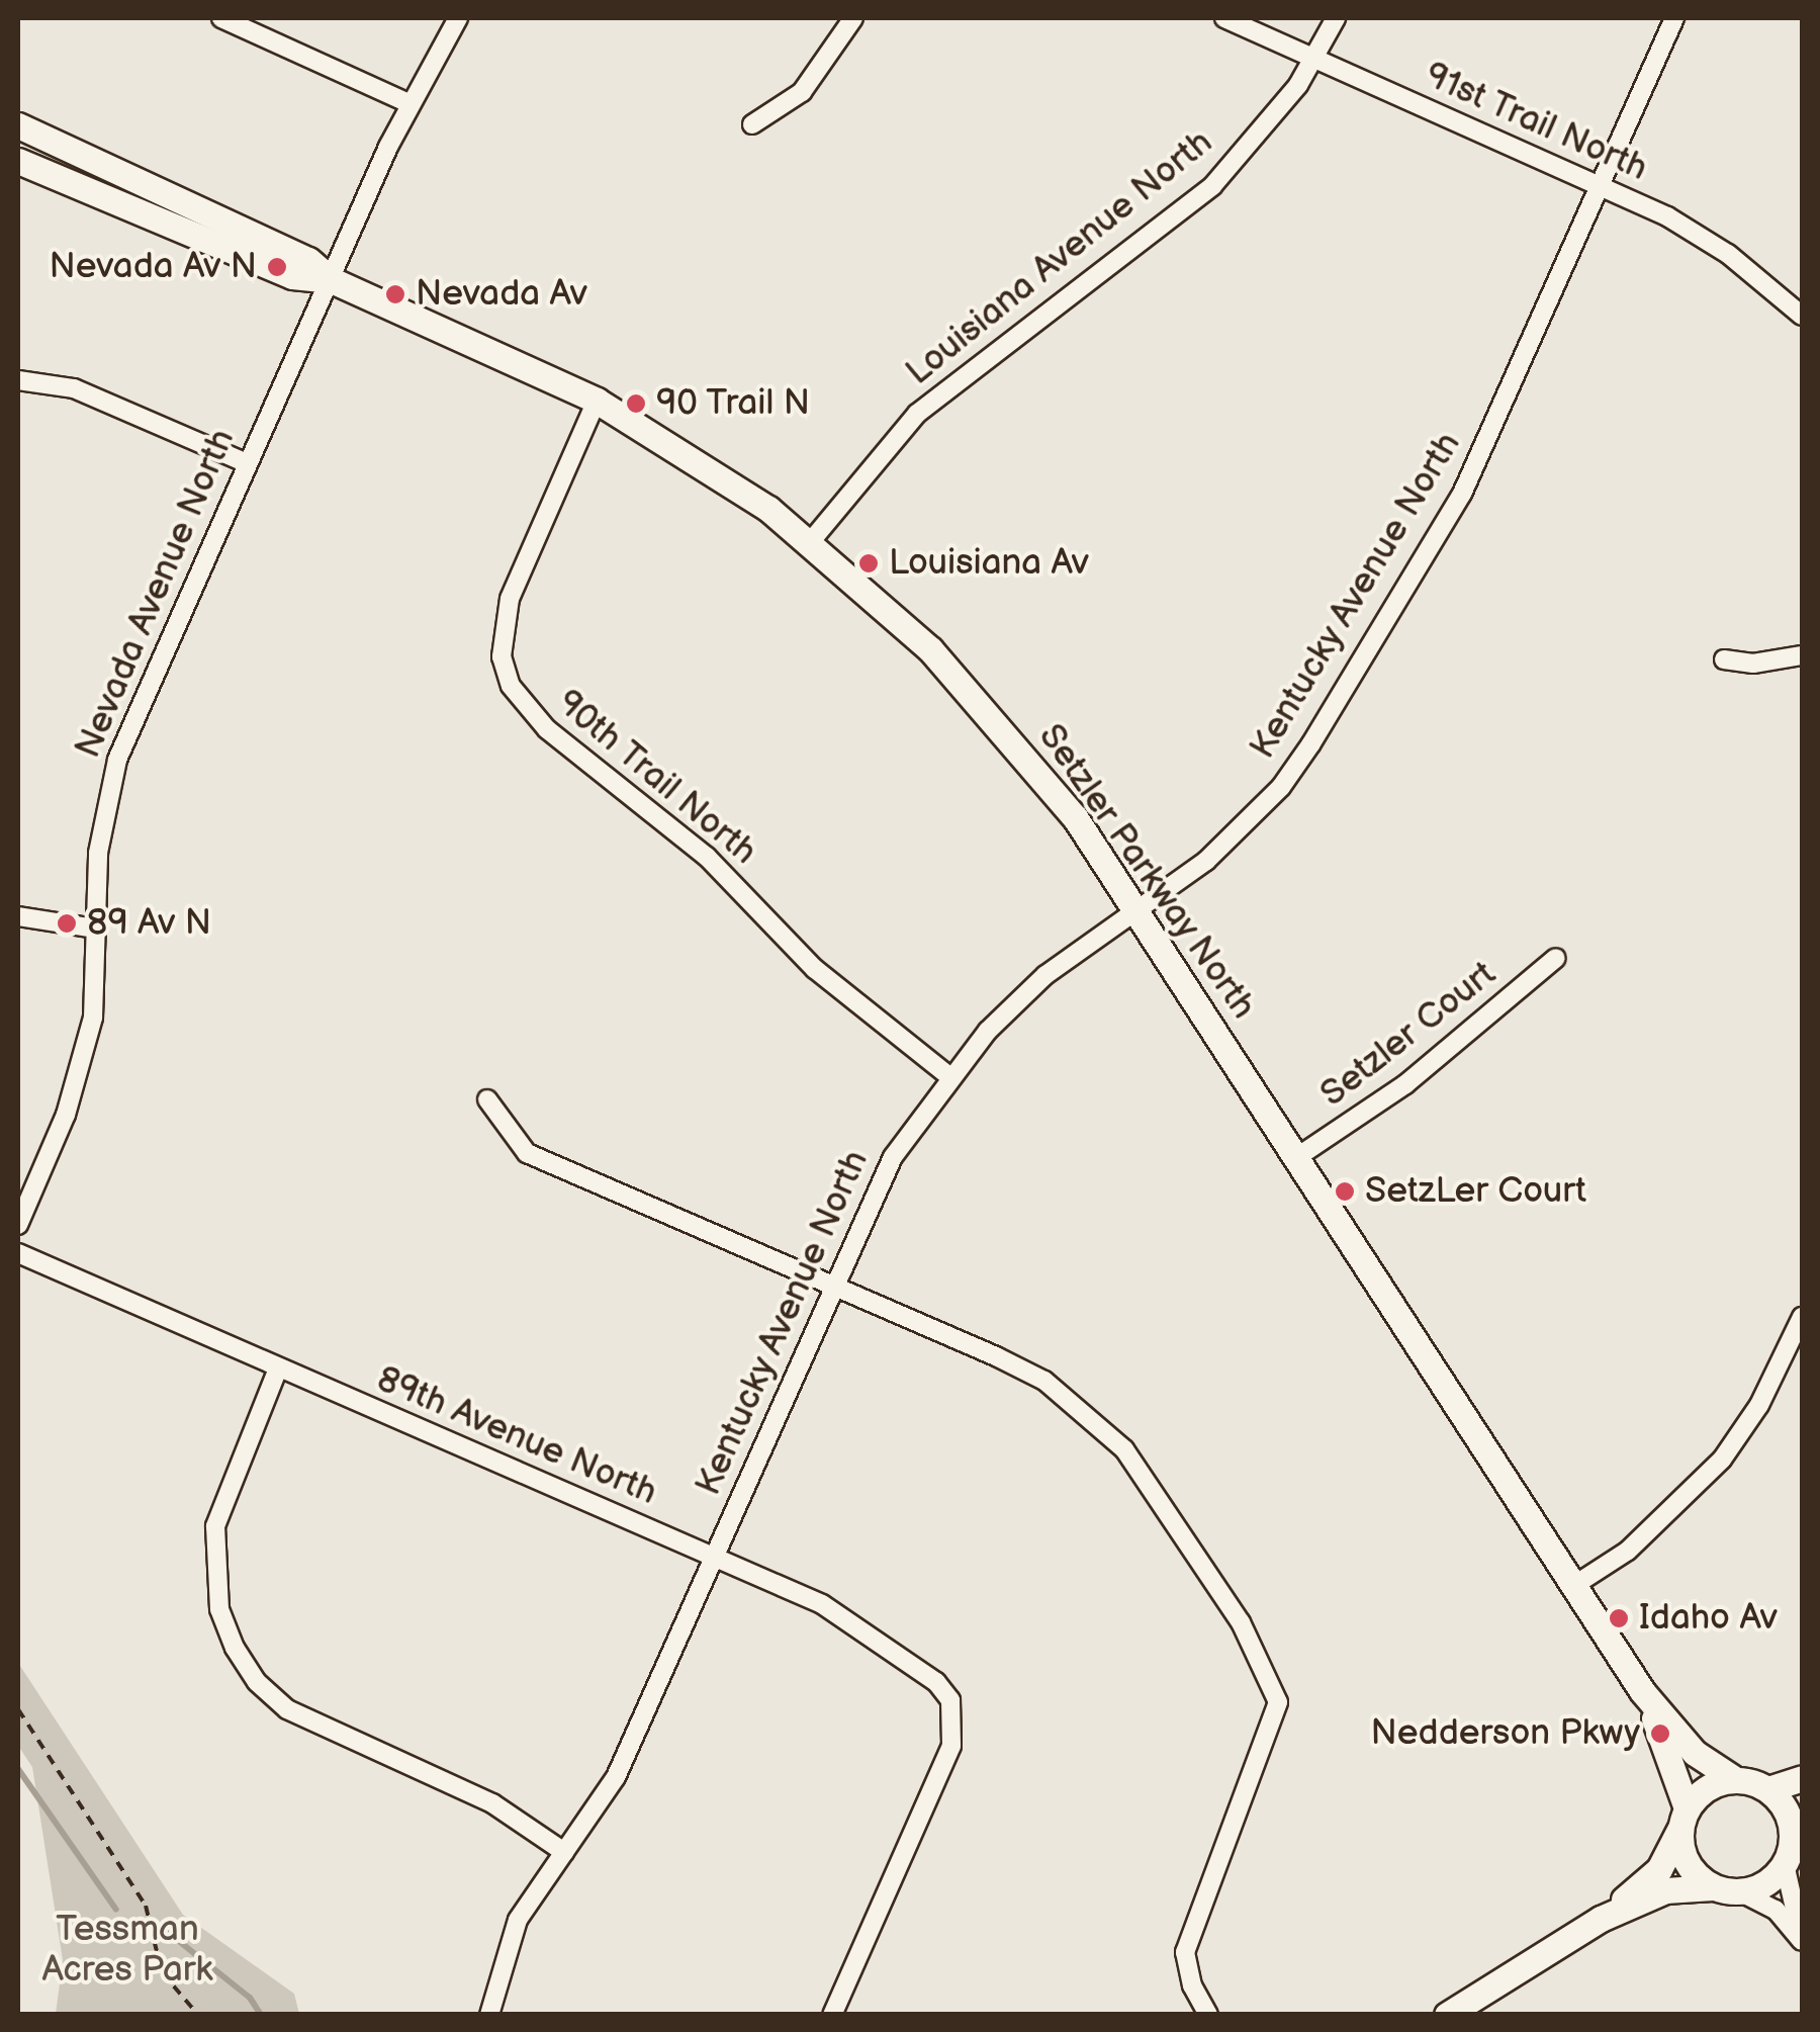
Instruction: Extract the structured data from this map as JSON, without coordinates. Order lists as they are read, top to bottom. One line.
{"streets":{"street":["91st Trail North","Louisiana Avenue North","Nevada Avenue North","Kentucky Avenue North","90th Trail North","Setzler Parkway North","Setzler Court","89th Avenue North"]},"crossings":[["91st Trail North","Louisiana Avenue North"],["91st Trail North","Kentucky Avenue North"],["Louisiana Avenue North","Setzler Parkway North"],["Nevada Avenue North","Setzler Parkway North"],["Kentucky Avenue North","90th Trail North"],["Kentucky Avenue North","Setzler Parkway North"],["Kentucky Avenue North","89th Avenue North"],["90th Trail North","Setzler Parkway North"],["Setzler Parkway North","Setzler Court"]],"parks":["Tessman Acres Park"],"places":["Nevada Av N","Nevada Av","90 Trail N","Louisiana Av","89 Av N","SetzLer Court","Idaho Av","Nedderson Pkwy"]}
